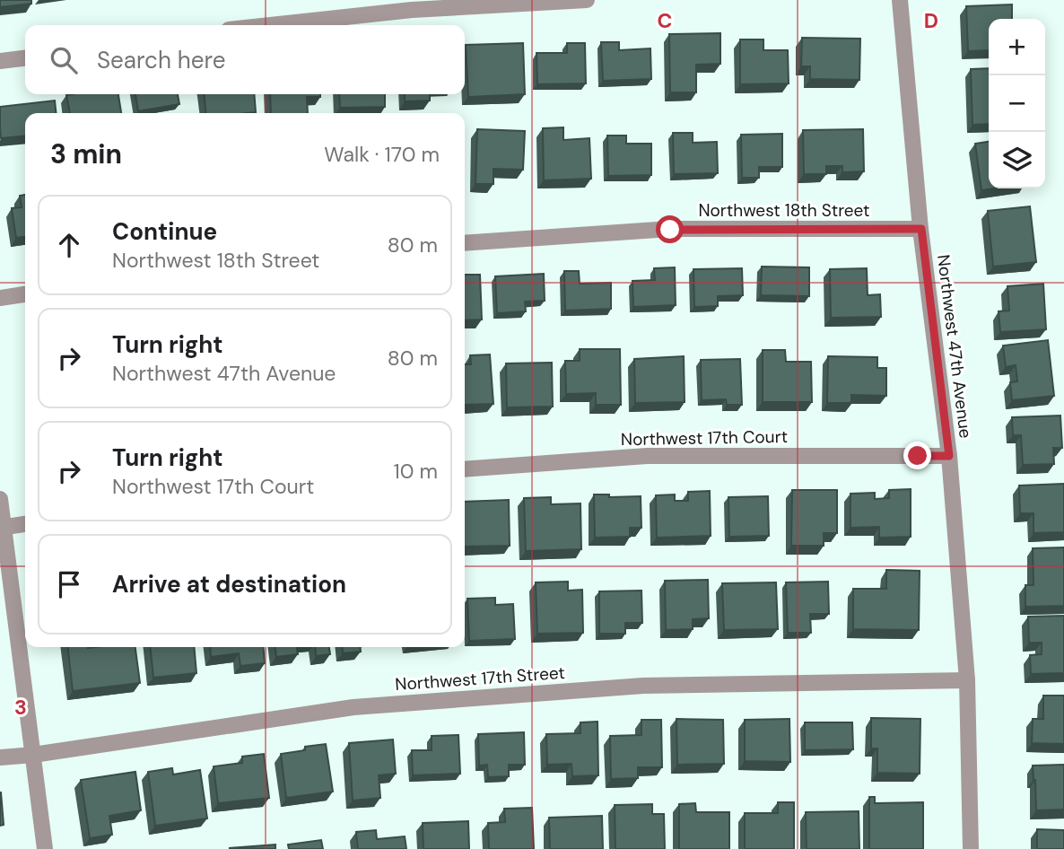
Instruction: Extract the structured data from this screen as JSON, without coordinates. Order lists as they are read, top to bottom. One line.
{"streets":{"street":["Northwest 18th Street","Northwest 47th Avenue","Northwest 17th Court","Northwest 17th Street"]},"crossings":[["Northwest 18th Street","Northwest 47th Avenue"],["Northwest 47th Avenue","Northwest 17th Court"],["Northwest 47th Avenue","Northwest 17th Street"]],"page":{"map_buttons":["+","−"],"search":"Search here","heading":["3 min","Walk · 170 m"],"list":[["Continue","Northwest 18th Street","80 m"],["Turn right","Northwest 47th Avenue","80 m"],["Turn right","Northwest 17th Court","10 m"],"Arrive at destination"]},"grid":{"columns":["C","D"],"rows":["3"]}}
